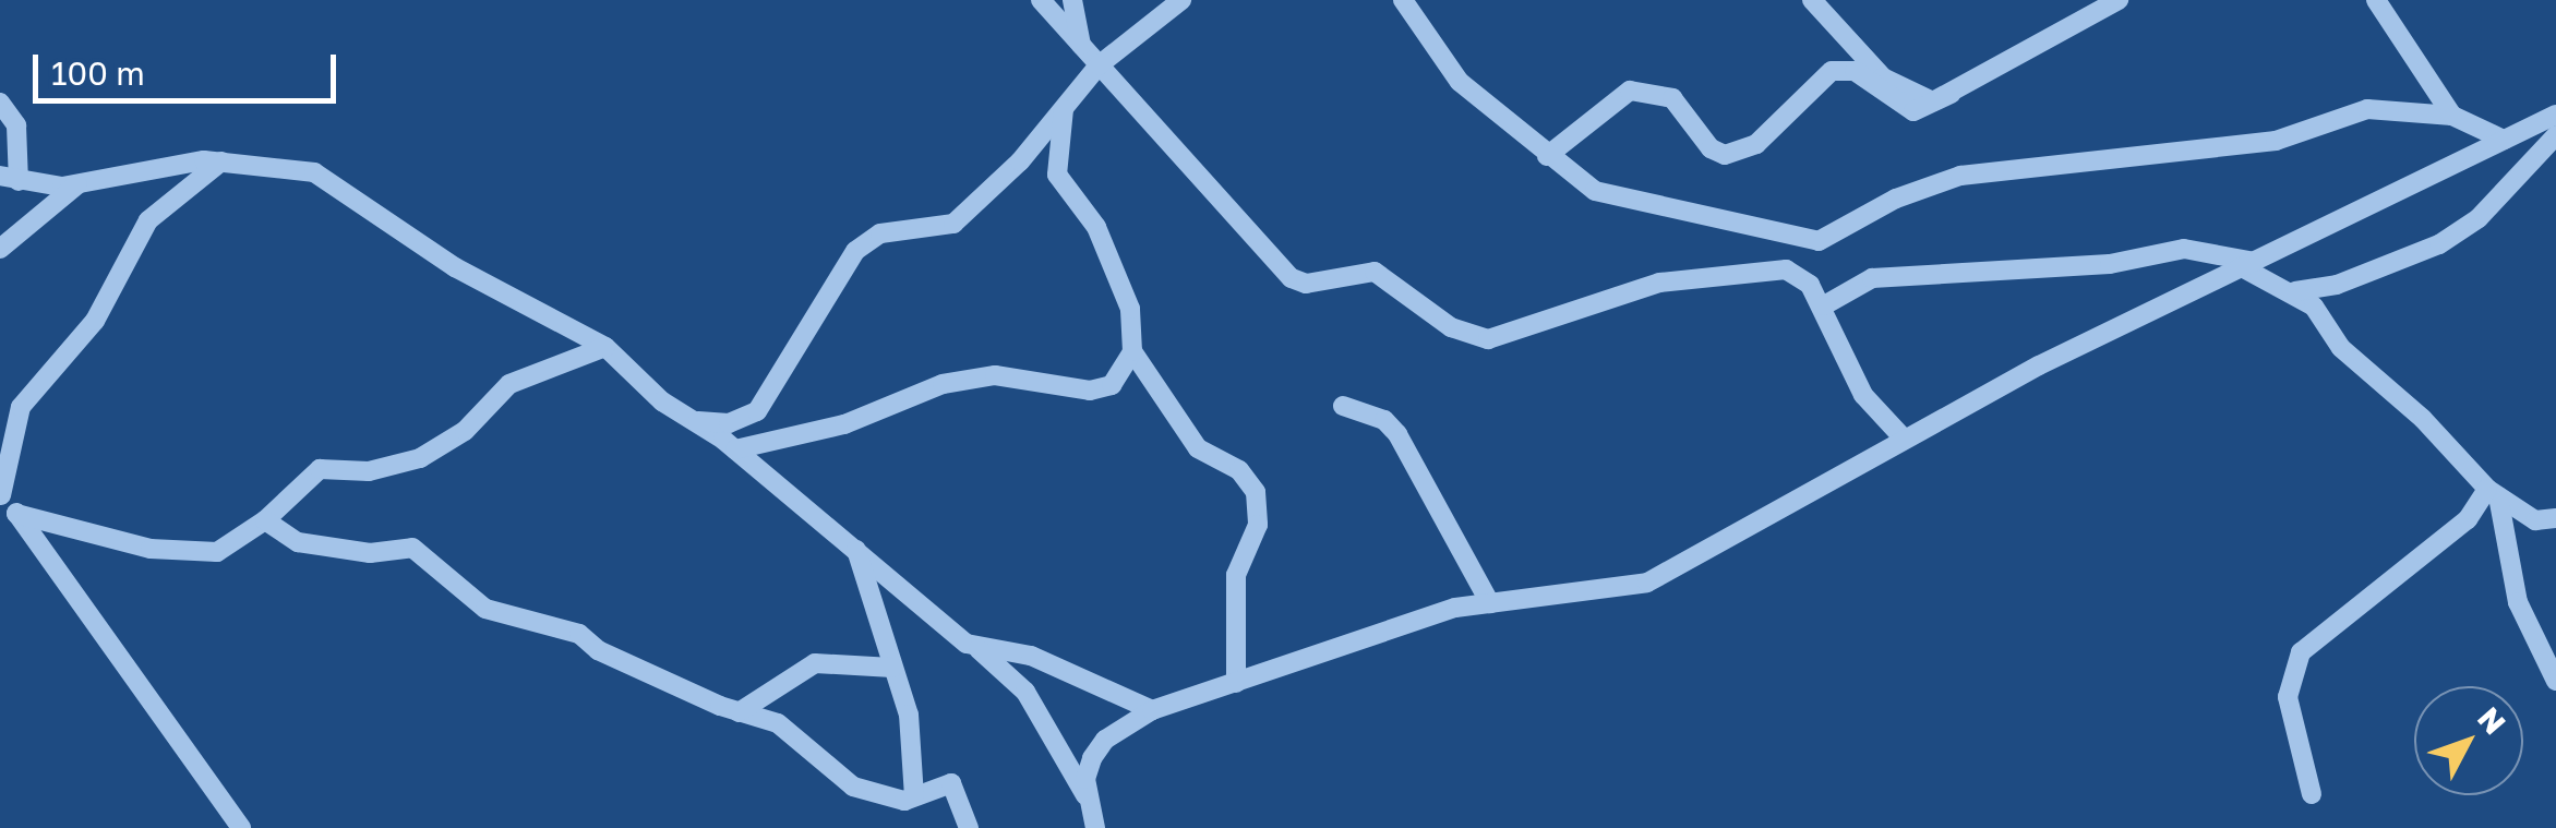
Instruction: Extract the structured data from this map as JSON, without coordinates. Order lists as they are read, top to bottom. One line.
{"scale_bar":"100 m","north":"top right"}
